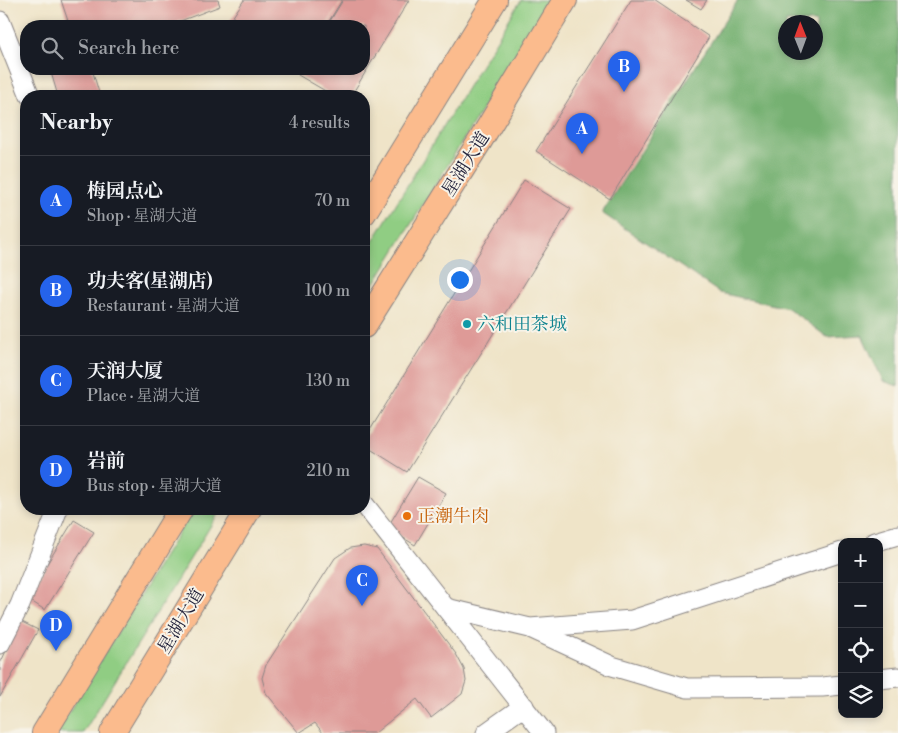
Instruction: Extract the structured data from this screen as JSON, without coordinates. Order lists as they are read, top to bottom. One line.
{"streets":{"main road":["星湖大道"]},"places":["六和田茶城","正潮牛肉"],"north":"top","page":{"search":"Search here","pins":["B","A","C","D"],"heading":["Nearby","4 results"],"list":[{"mark":"A","name":"梅园点心","note":"Shop · 星湖大道","value":"70 m"},{"mark":"B","name":"功夫客(星湖店)","note":"Restaurant · 星湖大道","value":"100 m"},{"mark":"C","name":"天润大厦","note":"Place · 星湖大道","value":"130 m"},{"mark":"D","name":"岩前","note":"Bus stop · 星湖大道","value":"210 m"}],"map_buttons":["+","−"]}}
